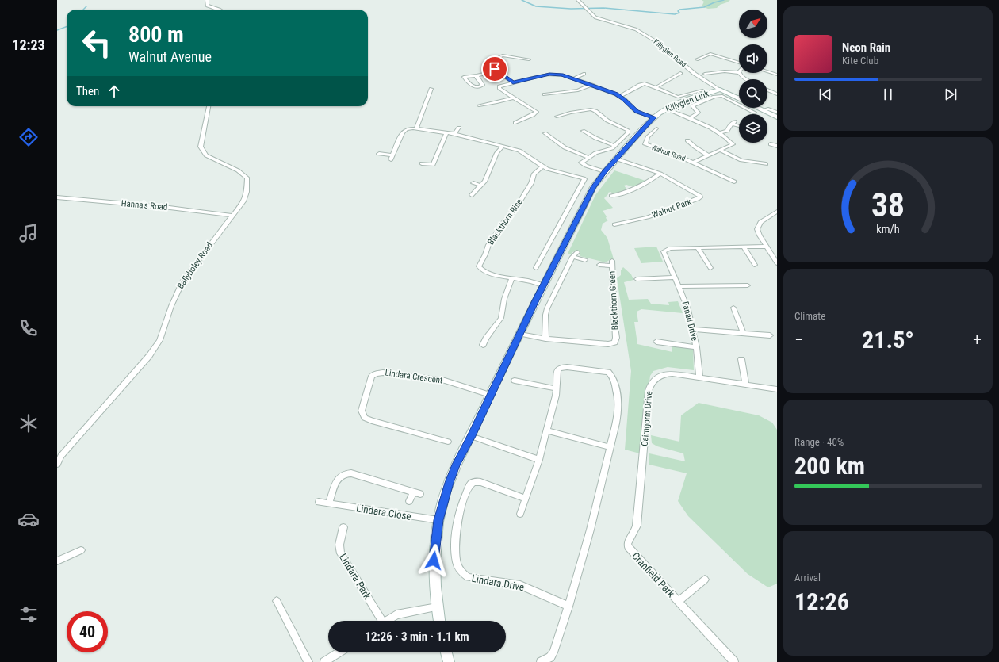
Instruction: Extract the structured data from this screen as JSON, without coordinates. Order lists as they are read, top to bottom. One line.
{"streets":{"street":["Killyglen Road","Killyglen Link","Walnut Road","Hanna's Road","Walnut Park","Blackthorn Rise","Ballyboley Road","Blackthorn Green","Fanad Drive","Lindara Crescent","Cairngorm Drive","Lindara Close","Cranfield Park","Lindara Park","Lindara Drive"]},"crossings":[["Killyglen Road","Killyglen Link"],["Killyglen Link","Walnut Road"],["Killyglen Link","Walnut Park"],["Killyglen Link","Blackthorn Rise"],["Killyglen Link","Blackthorn Green"],["Killyglen Link","Lindara Crescent"],["Killyglen Link","Lindara Close"],["Killyglen Link","Lindara Park"],["Hanna's Road","Ballyboley Road"],["Fanad Drive","Cairngorm Drive"],["Cairngorm Drive","Cranfield Park"]],"north":"top right","page":{"tabs":"12:23","turn":["800 m","Walnut Avenue"],"song":["Neon Rain","Kite Club"],"then":"Then","tile":["Climate",["Range · 40%","200 km"],["Arrival","12:26"]],"heat":["−","21.5°","+"],"limit":"40","trip":"12:26 · 3 min · 1.1 km","gauge":["38","km/h"]}}
